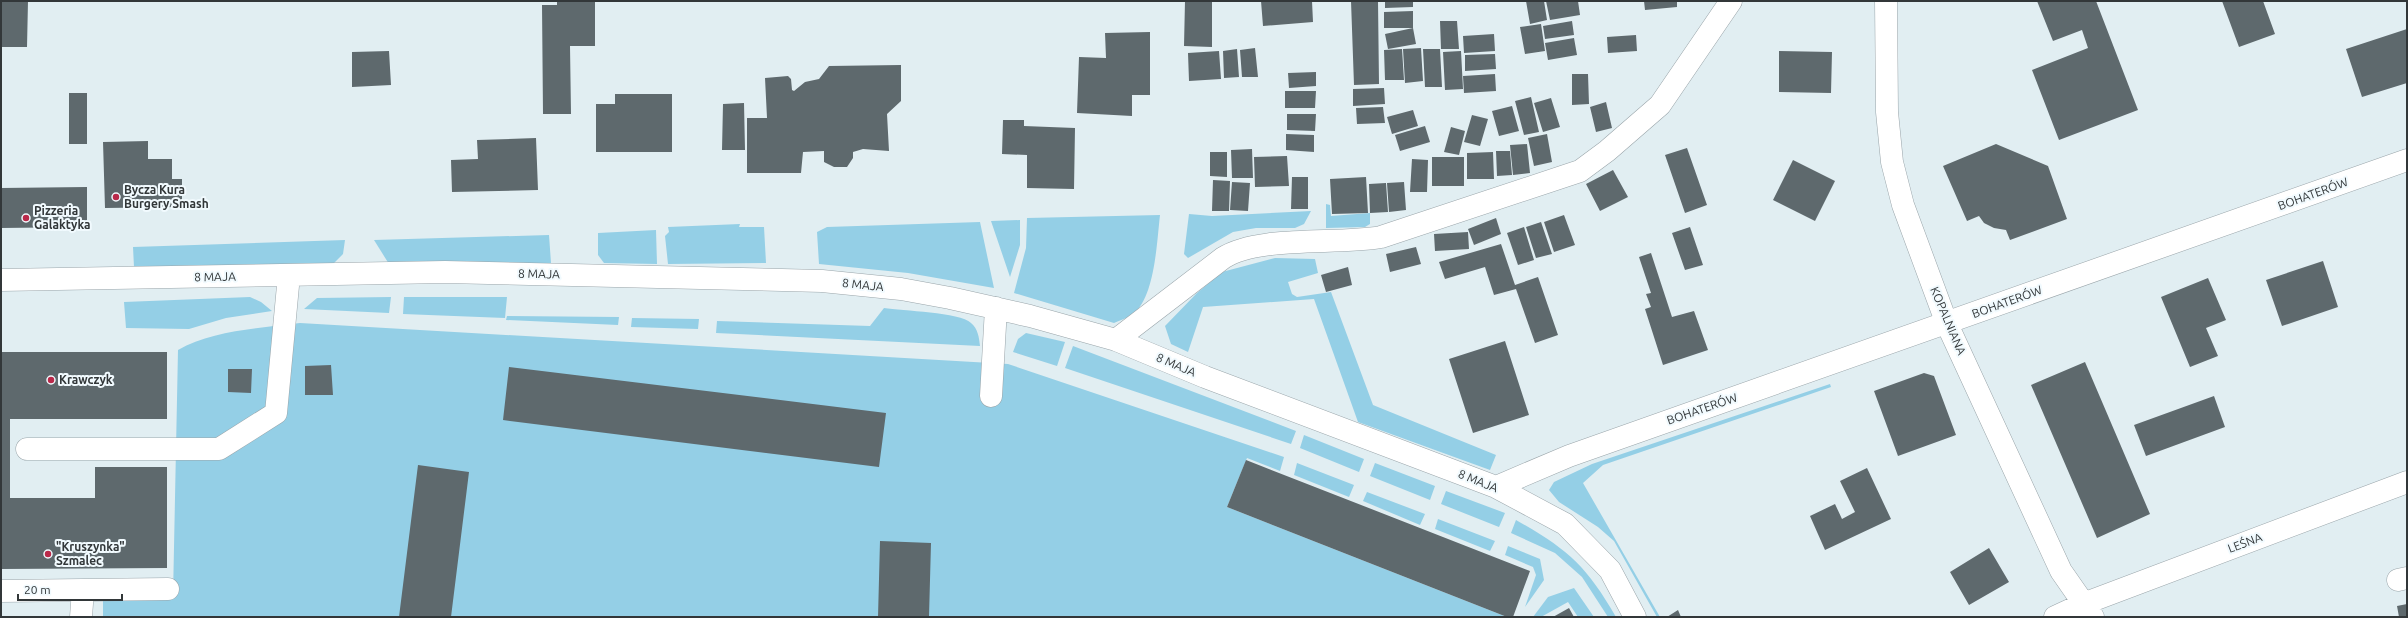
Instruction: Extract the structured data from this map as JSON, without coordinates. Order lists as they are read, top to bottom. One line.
{"streets":{"street":["BOHATERÓW","8 MAJA","KOPALNIANA","LEŚNA"]},"crossings":[["BOHATERÓW","8 MAJA"],["BOHATERÓW","KOPALNIANA"],["KOPALNIANA","LEŚNA"]],"places":["Bycza Kura Burgery Smash","Pizzeria Galaktyka","Krawczyk","\"Kruszynka\" Szmalec"],"scale_bar":"20 m"}
